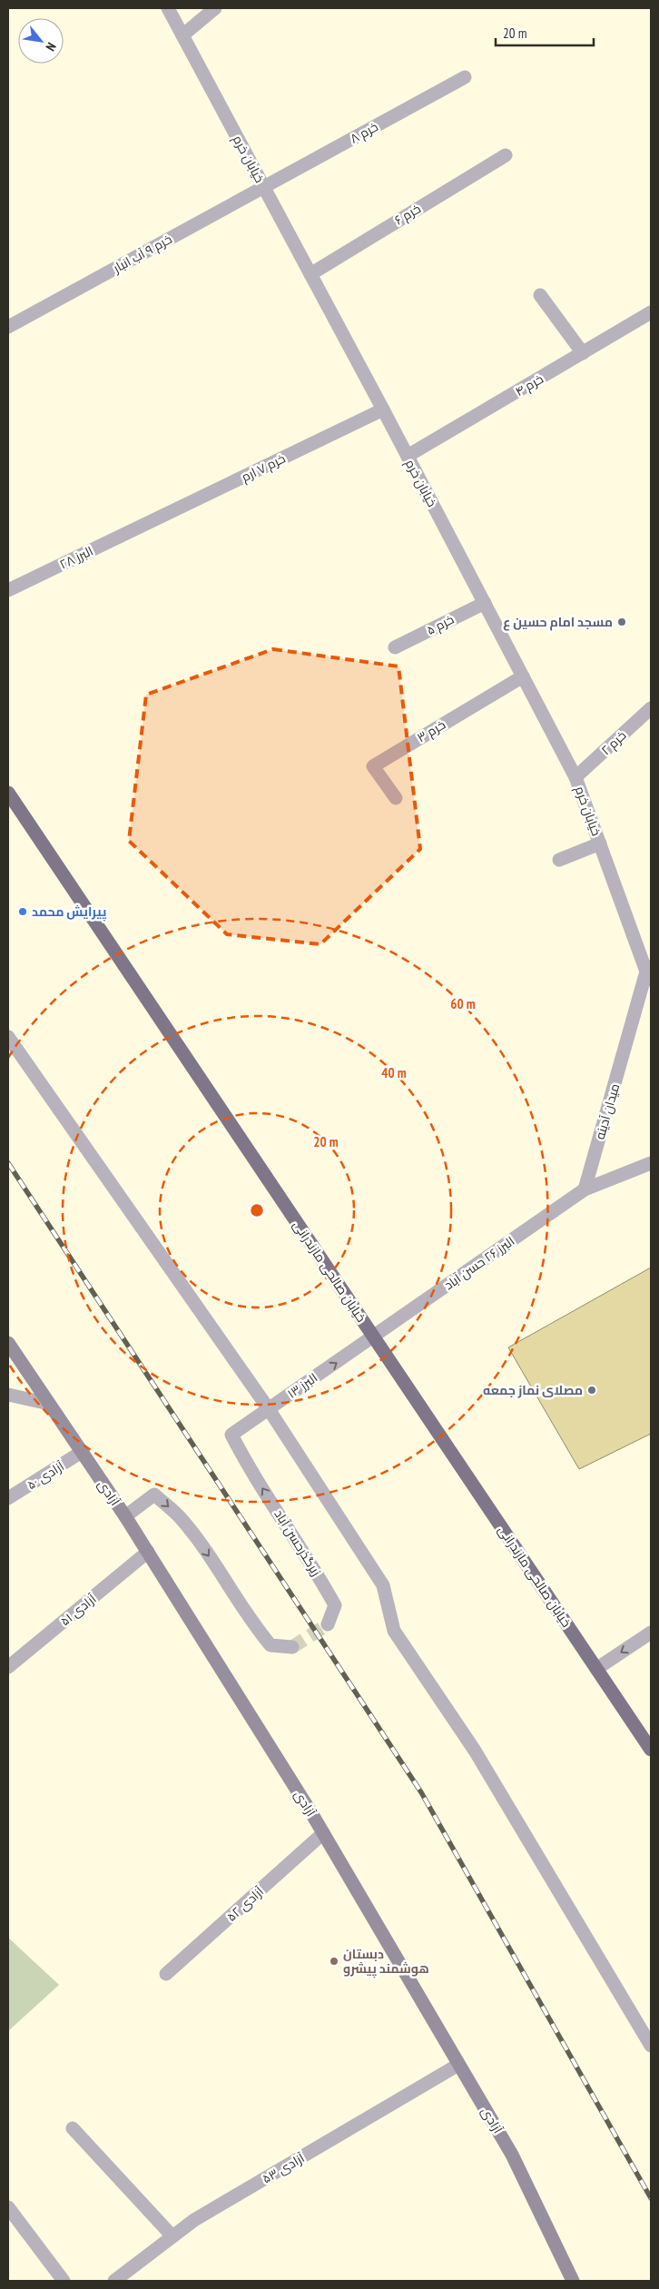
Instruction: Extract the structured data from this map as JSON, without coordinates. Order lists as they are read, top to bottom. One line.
{"streets":{"main road":["خیابان صالحی مازندرانی","آزادی"],"street":["خرم ۸","خیابان خرم","خرم ۶","خرم ۹ آب انبار","خرم ۴","خرم ۷ ارم","البرز ۲۸","خرم ۵","خرم ۳","خرم ۲","میدان آدینه","البرز ۲۶ حسن آباد","البرز ۱۳","آزادی ۵۰","زیرگذرحسن آباد","آزادی ۵۱","آزادی ۵۲","آزادی ۵۳"]},"crossings":[["خرم ۸","خیابان خرم"],["خرم ۸","خرم ۹ آب انبار"],["خیابان خرم","خرم ۶"],["خیابان خرم","خرم ۹ آب انبار"],["خیابان خرم","خرم ۴"],["خیابان خرم","خرم ۷ ارم"],["خیابان خرم","خرم ۵"],["خیابان خرم","خرم ۳"],["خیابان خرم","خرم ۲"],["خیابان خرم","میدان آدینه"],["خرم ۷ ارم","البرز ۲۸"],["میدان آدینه","البرز ۲۶ حسن آباد"],["البرز ۲۶ حسن آباد","خیابان صالحی مازندرانی"],["البرز ۲۶ حسن آباد","البرز ۱۳"],["خیابان صالحی مازندرانی","البرز ۱۳"],["البرز ۱۳","زیرگذرحسن آباد"],["آزادی ۵۰","آزادی"],["آزادی","آزادی ۵۱"],["آزادی","آزادی ۵۲"],["آزادی","آزادی ۵۳"]],"one_way":["البرز ۱۳"],"places":["مسجد امام حسین ع","پیرایش محمد","مصلای نماز جمعه","دبستان هوشمند پیشرو"],"scale_bar":"20 m","north":"bottom right","rings":["60 m","40 m","20 m"]}
